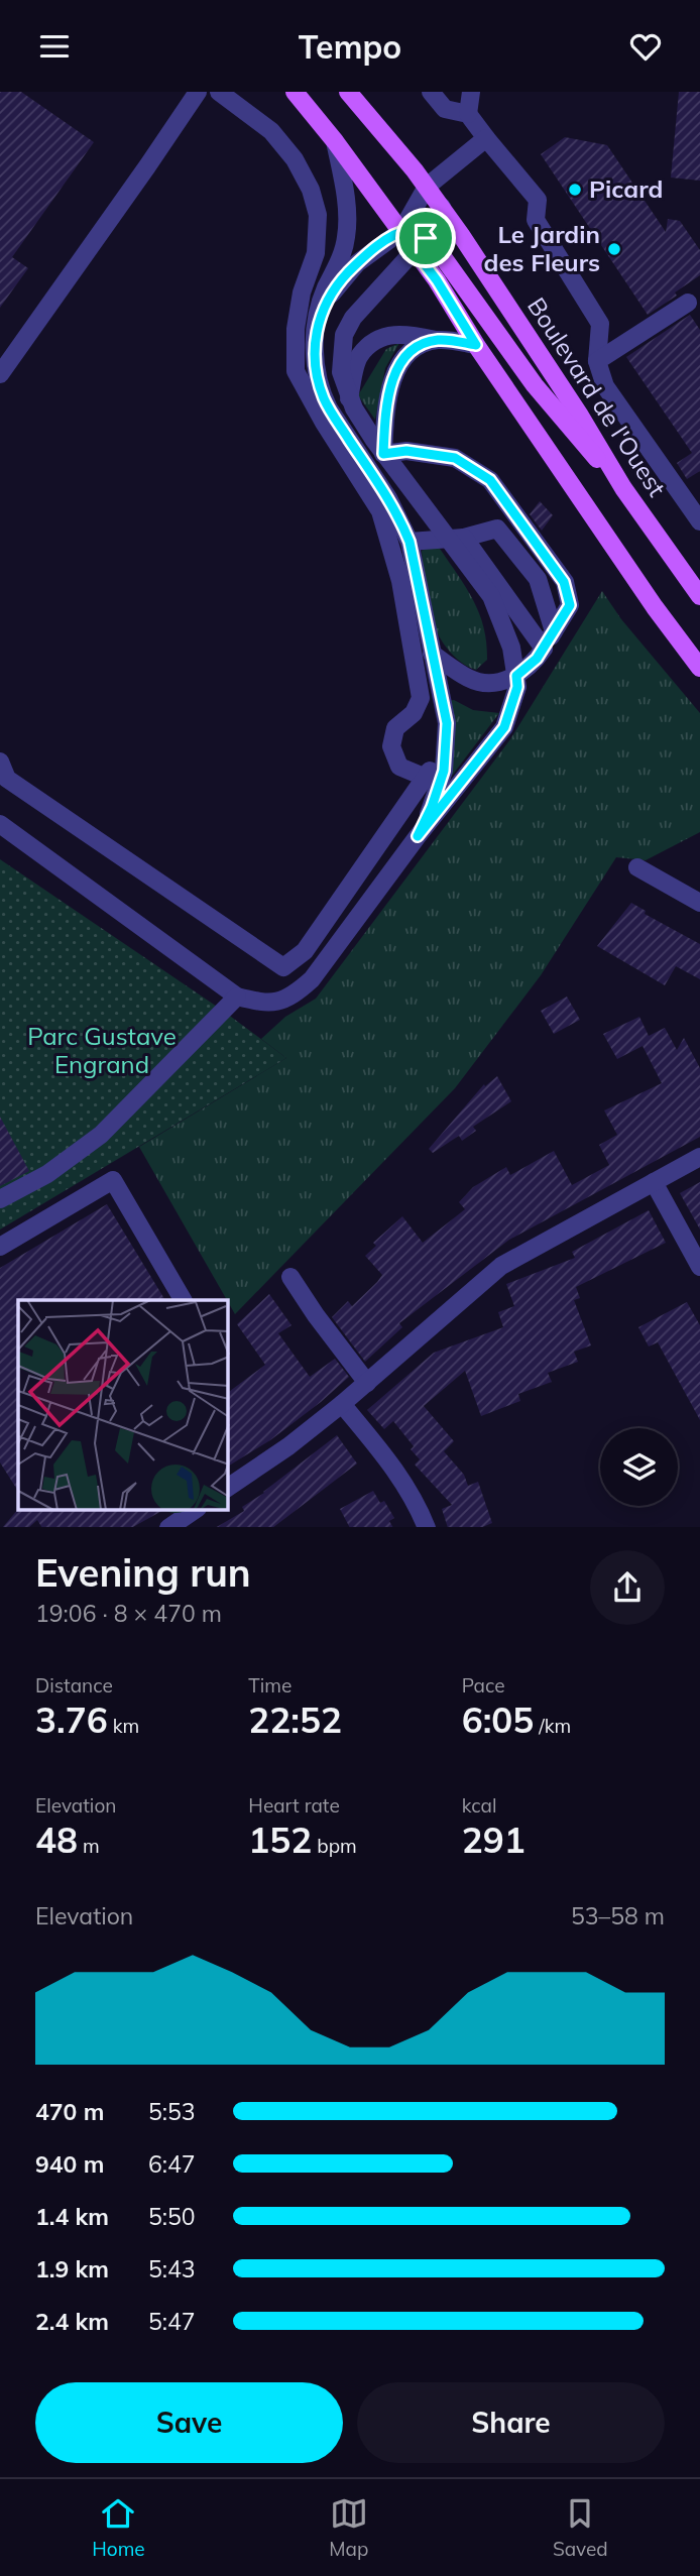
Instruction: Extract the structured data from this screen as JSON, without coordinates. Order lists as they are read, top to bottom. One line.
{"streets":{"main road":["Boulevard de l'Ouest"]},"parks":["Parc Gustave Engrand"],"places":["Picard","Le Jardin des Fleurs"],"page":{"header":"Tempo","heading":["Evening run","19:06 · 8 × 470 m"],"stats":[["Distance","3.76 km"],["Time","22:52"],["Pace","6:05 /km"],["Elevation","48 m"],["Heart rate","152 bpm"],["kcal","291"]],"chart":["Elevation","53–58 m"],"list":[{"name":"470 m","note":"5:53"},{"name":"940 m","note":"6:47"},{"name":"1.4 km","note":"5:50"},{"name":"1.9 km","note":"5:43"},{"name":"2.4 km","note":"5:47"}],"buttons":["Save","Share"],"tabs":["Home","Map","Saved"]}}
